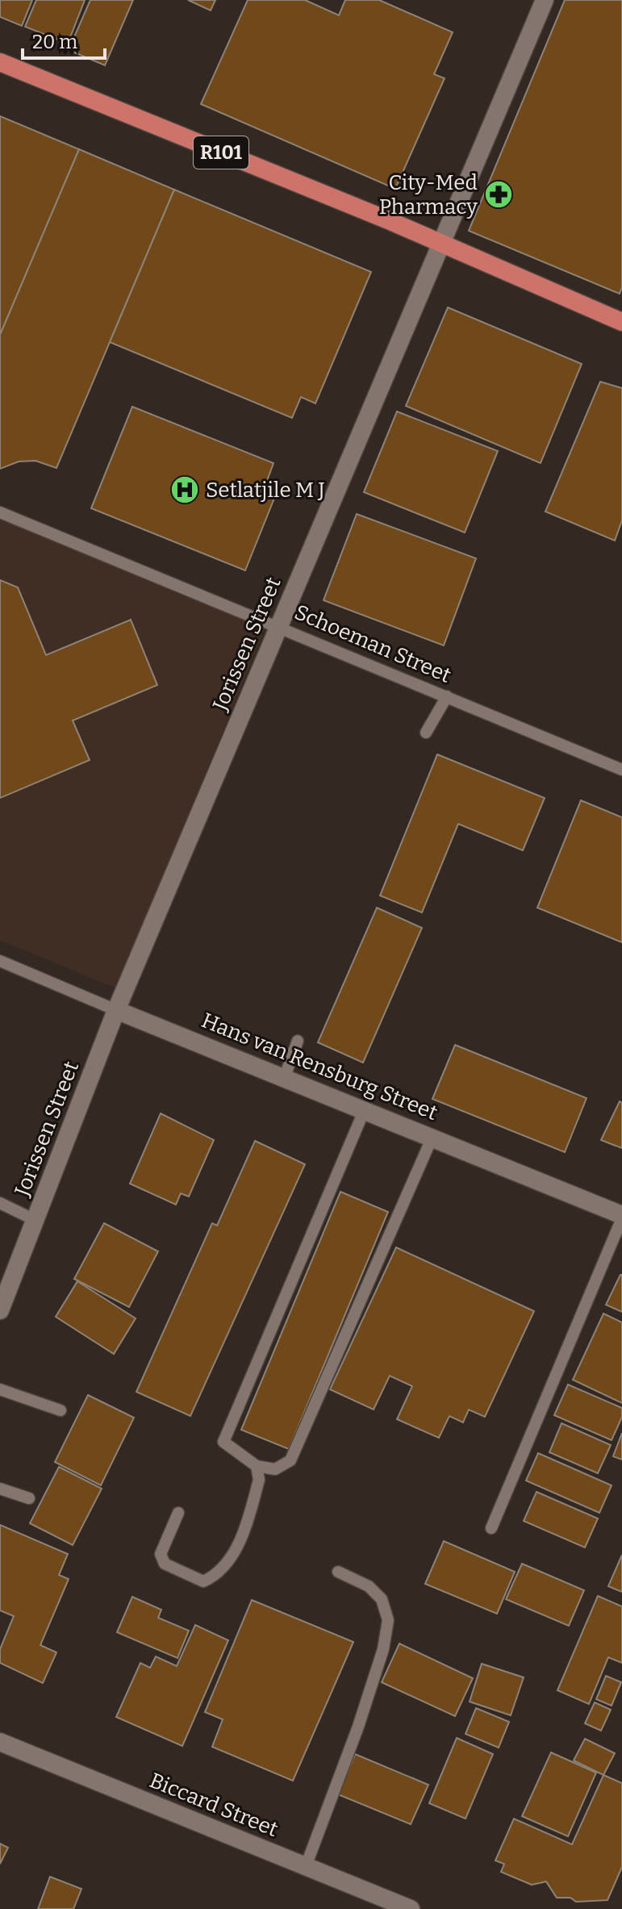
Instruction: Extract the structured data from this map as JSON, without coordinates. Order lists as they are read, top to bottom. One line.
{"streets":{"main road":["R101"],"street":["Jorissen Street","Hans van Rensburg Street","Biccard Street"],"lane":["Schoeman Street"]},"crossings":[["R101","Jorissen Street"],["Jorissen Street","Schoeman Street"],["Jorissen Street","Hans van Rensburg Street"]],"places":{"pharmacy":["City-Med Pharmacy"],"hospital":["Setlatjile M J"]},"scale_bar":"20 m"}
